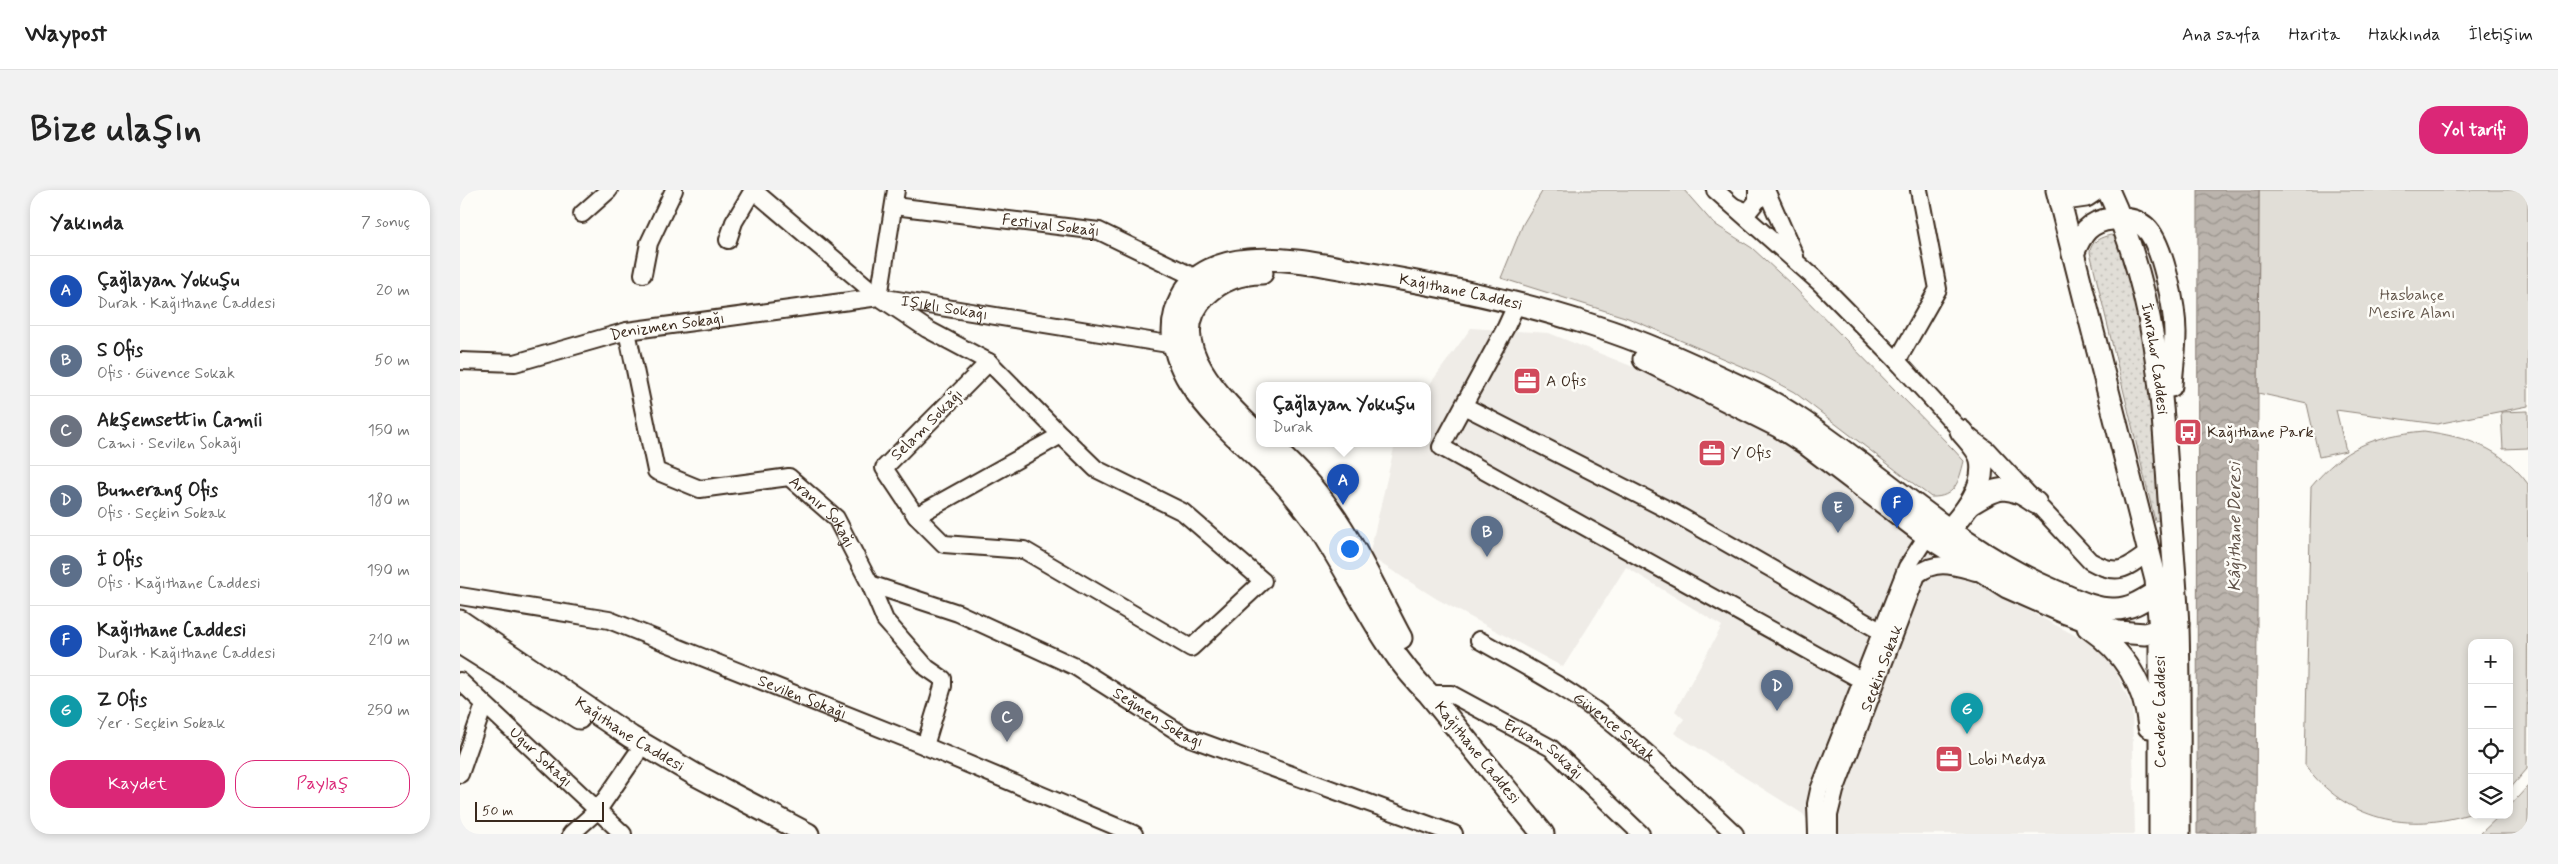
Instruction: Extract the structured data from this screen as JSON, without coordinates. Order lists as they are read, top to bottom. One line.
{"streets":{"main road":["Kağıthane Caddesi","İmrahor Caddesi","Cendere Caddesi"],"street":["Festival Sokağı","Işıklı Sokağı","Denizmen Sokağı","Selam Sokağı","Aranır Sokağı","Seçkin Sokak","Sevilen Sokağı","Seğmen Sokağı","Güvence Sokak","Erkan Sokağı","Uğur Sokağı"]},"crossings":[["Festival Sokağı","Kağıthane Caddesi"],["Kağıthane Caddesi","Işıklı Sokağı"],["Kağıthane Caddesi","İmrahor Caddesi"],["Kağıthane Caddesi","Seçkin Sokak"],["Kağıthane Caddesi","Cendere Caddesi"],["Kağıthane Caddesi","Erkan Sokağı"],["Işıklı Sokağı","Denizmen Sokağı"],["Denizmen Sokağı","Aranır Sokağı"],["İmrahor Caddesi","Cendere Caddesi"],["Aranır Sokağı","Seğmen Sokağı"]],"water":["Kâğıthane Deresi"],"parks":["Hasbahçe Mesire Alanı"],"places":{"office":["A Ofis","Y Ofis","Lobi Medya"],"bus stop":["Kağıthane Park"]},"scale_bar":"50 m","page":{"header":"Waypost","nav":["Ana sayfa","Harita","Hakkında","İletişim"],"buttons":["Yol tarifi",["Kaydet","Paylaş"]],"title":"Bize ulaşın","heading":["Yakında","7 sonuç"],"list":[{"mark":"A","name":"Çağlayan Yokuşu","note":"Durak · Kağıthane Caddesi","value":"20 m"},{"mark":"B","name":"S Ofis","note":"Ofis · Güvence Sokak","value":"50 m"},{"mark":"C","name":"Akşemsettin Camii","note":"Cami · Sevilen Sokağı","value":"150 m"},{"mark":"D","name":"Bumerang Ofis","note":"Ofis · Seçkin Sokak","value":"180 m"},{"mark":"E","name":"İ Ofis","note":"Ofis · Kağıthane Caddesi","value":"190 m"},{"mark":"F","name":"Kağıthane Caddesi","note":"Durak · Kağıthane Caddesi","value":"210 m"},{"mark":"G","name":"Z Ofis","note":"Yer · Seçkin Sokak","value":"250 m"}],"popup":["Çağlayan Yokuşu","Durak"],"pins":["A","F","E","B","D","G","C"],"map_buttons":["+","−"],"scale":"50 m"}}
